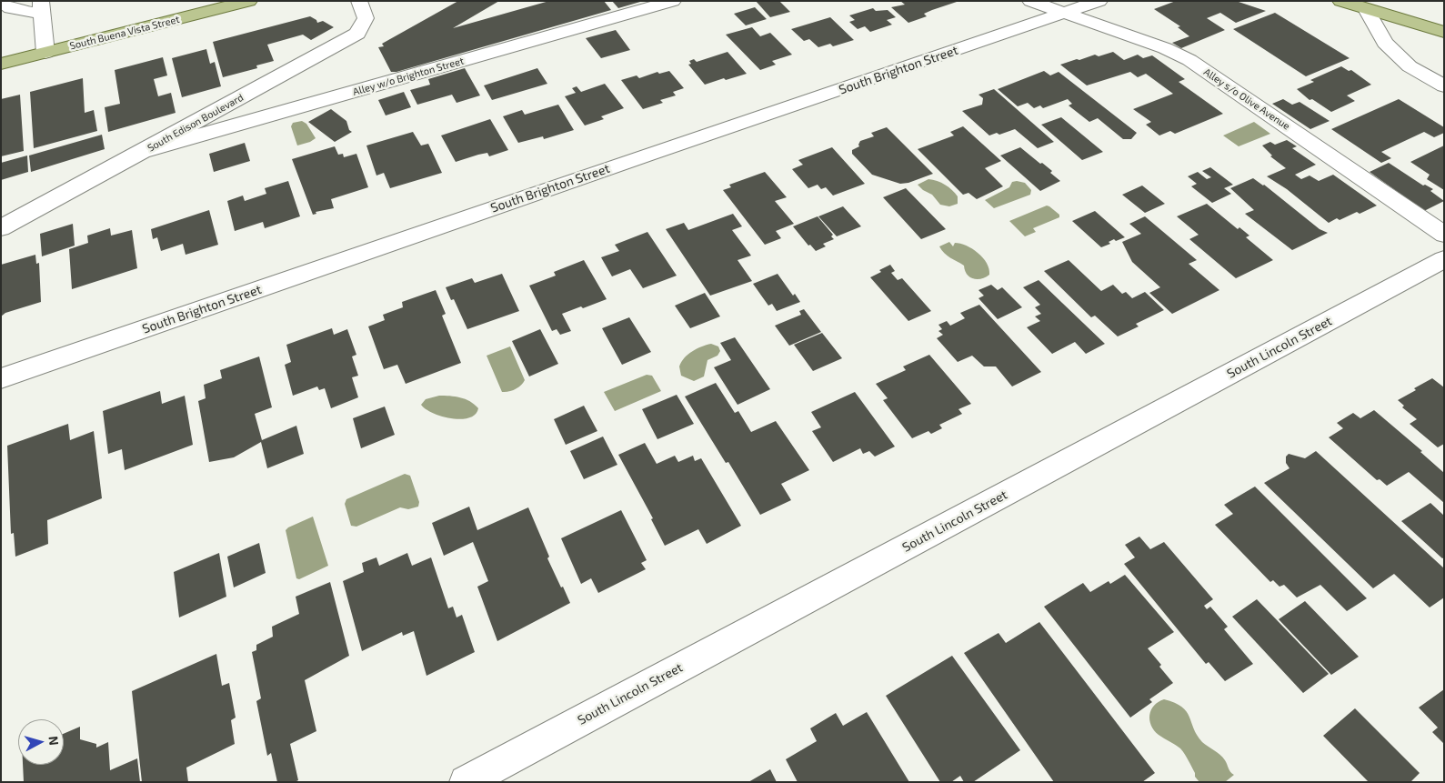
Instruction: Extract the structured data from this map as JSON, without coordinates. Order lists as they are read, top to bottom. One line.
{"streets":{"main road":["South Buena Vista Street"],"street":["South Brighton Street","Alley w/o Brighton Street","Alley s/o Olive Avenue","South Edison Boulevard","South Lincoln Street"]},"crossings":[["South Brighton Street","Alley s/o Olive Avenue"],["Alley w/o Brighton Street","South Edison Boulevard"]],"north":"right"}
